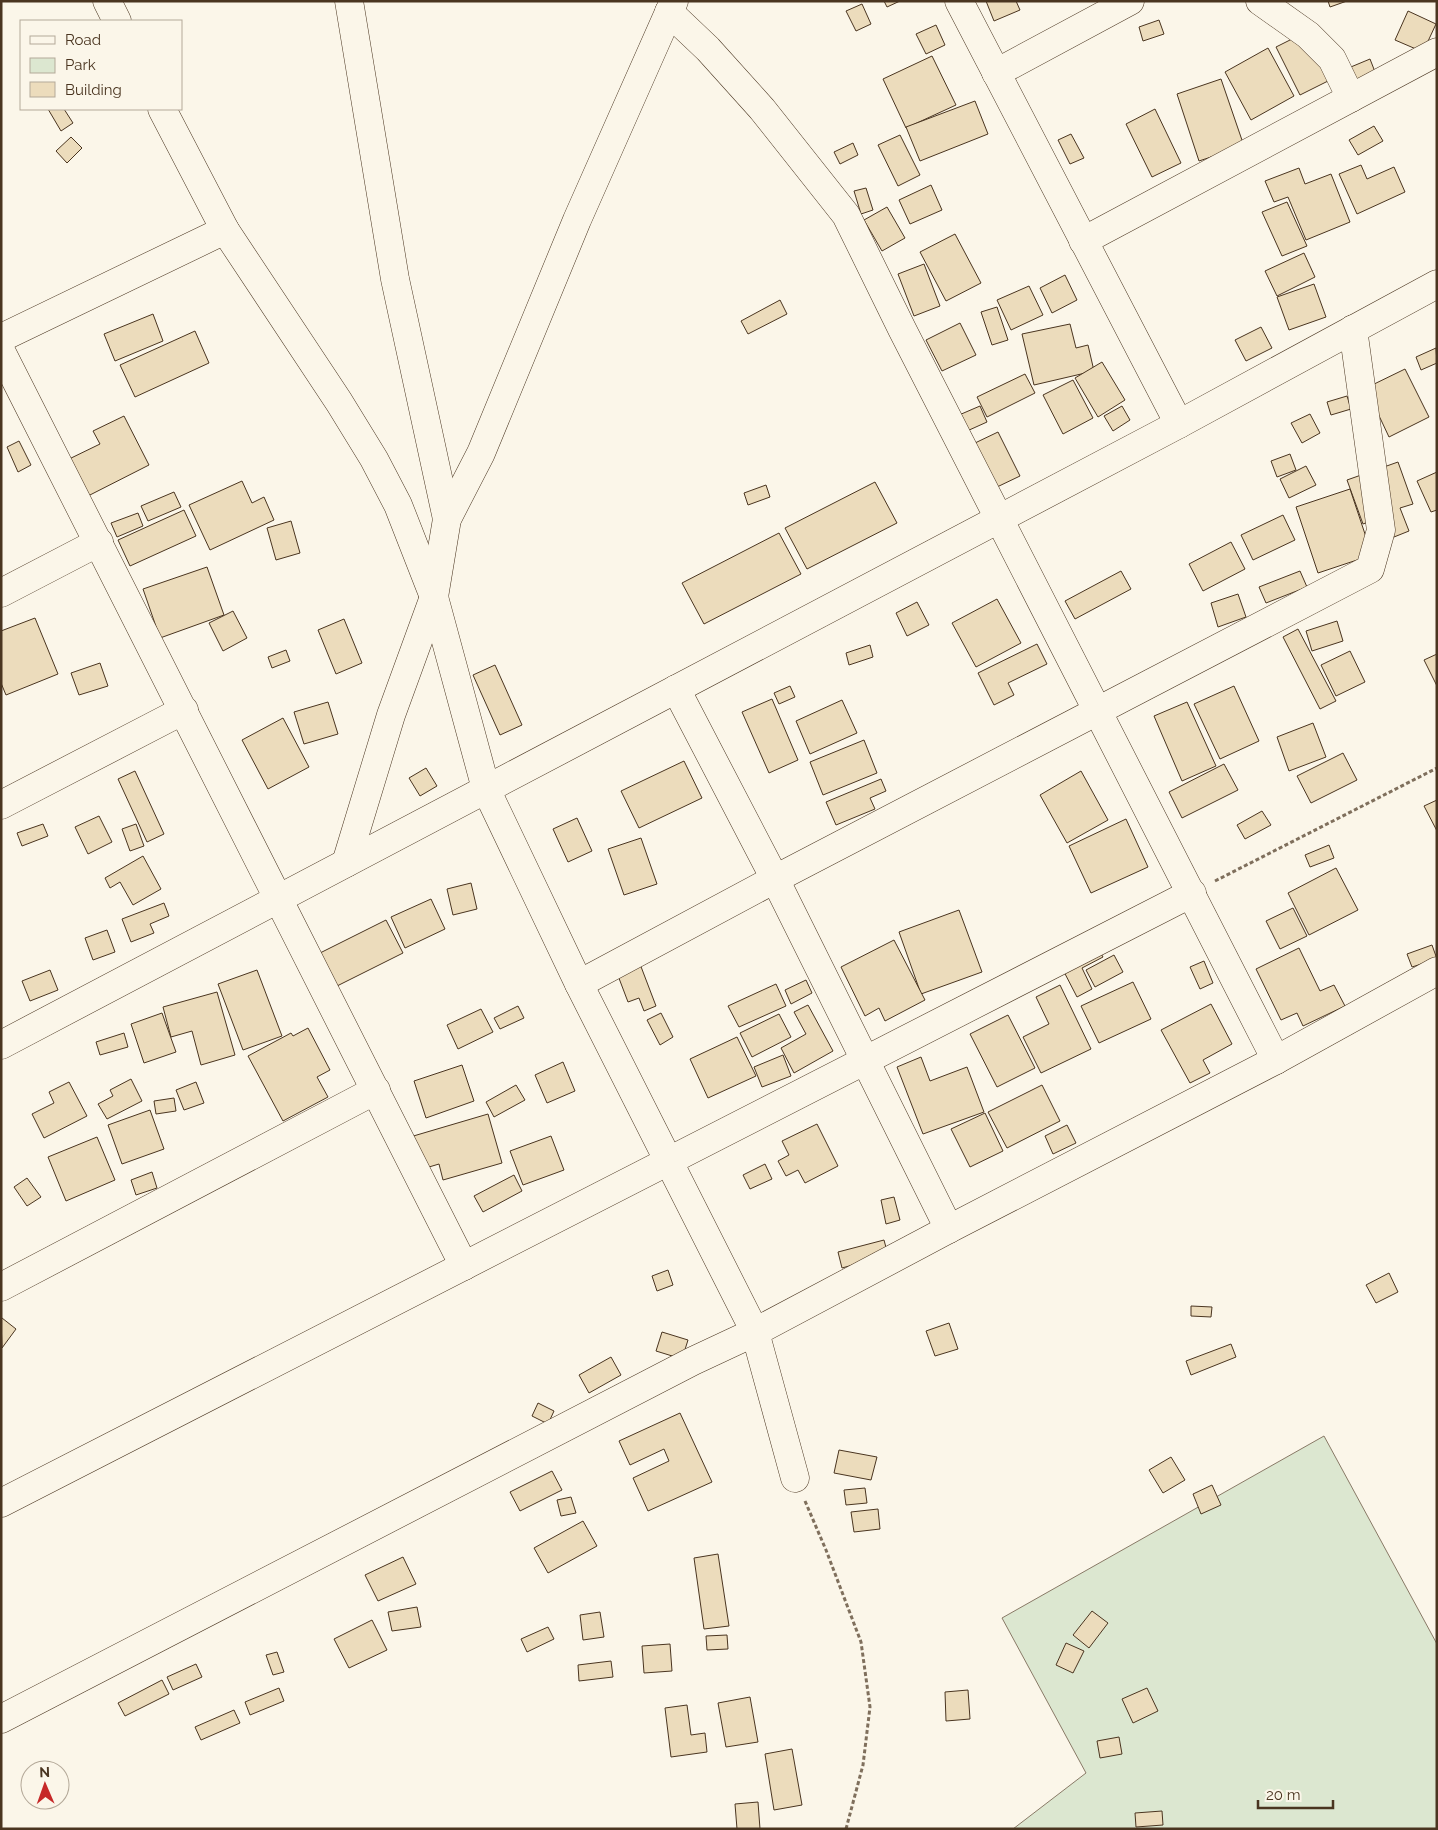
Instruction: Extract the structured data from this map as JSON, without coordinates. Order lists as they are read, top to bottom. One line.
{"legend":["Road","Park","Building"],"scale_bar":"20 m","north":"top"}
